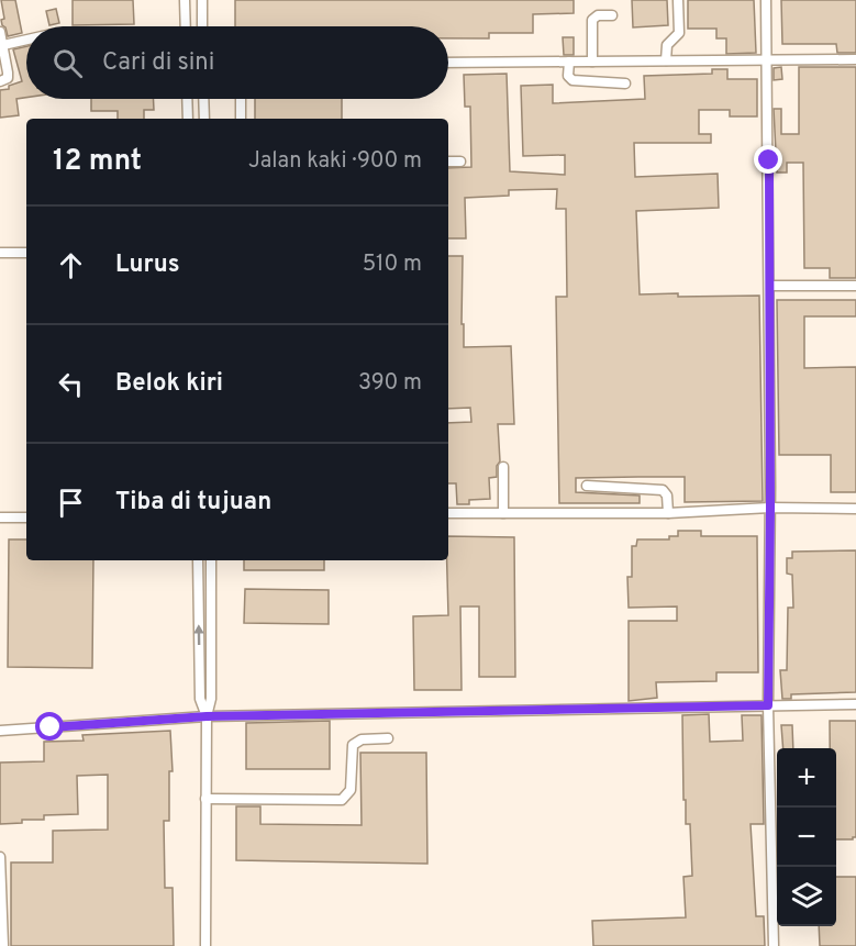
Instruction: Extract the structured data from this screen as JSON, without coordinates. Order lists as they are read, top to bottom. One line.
{"page":{"search":"Cari di sini","heading":["12 mnt","Jalan kaki · 900 m"],"list":[["Lurus","510 m"],["Belok kiri","390 m"],"Tiba di tujuan"],"map_buttons":["+","−"]}}
